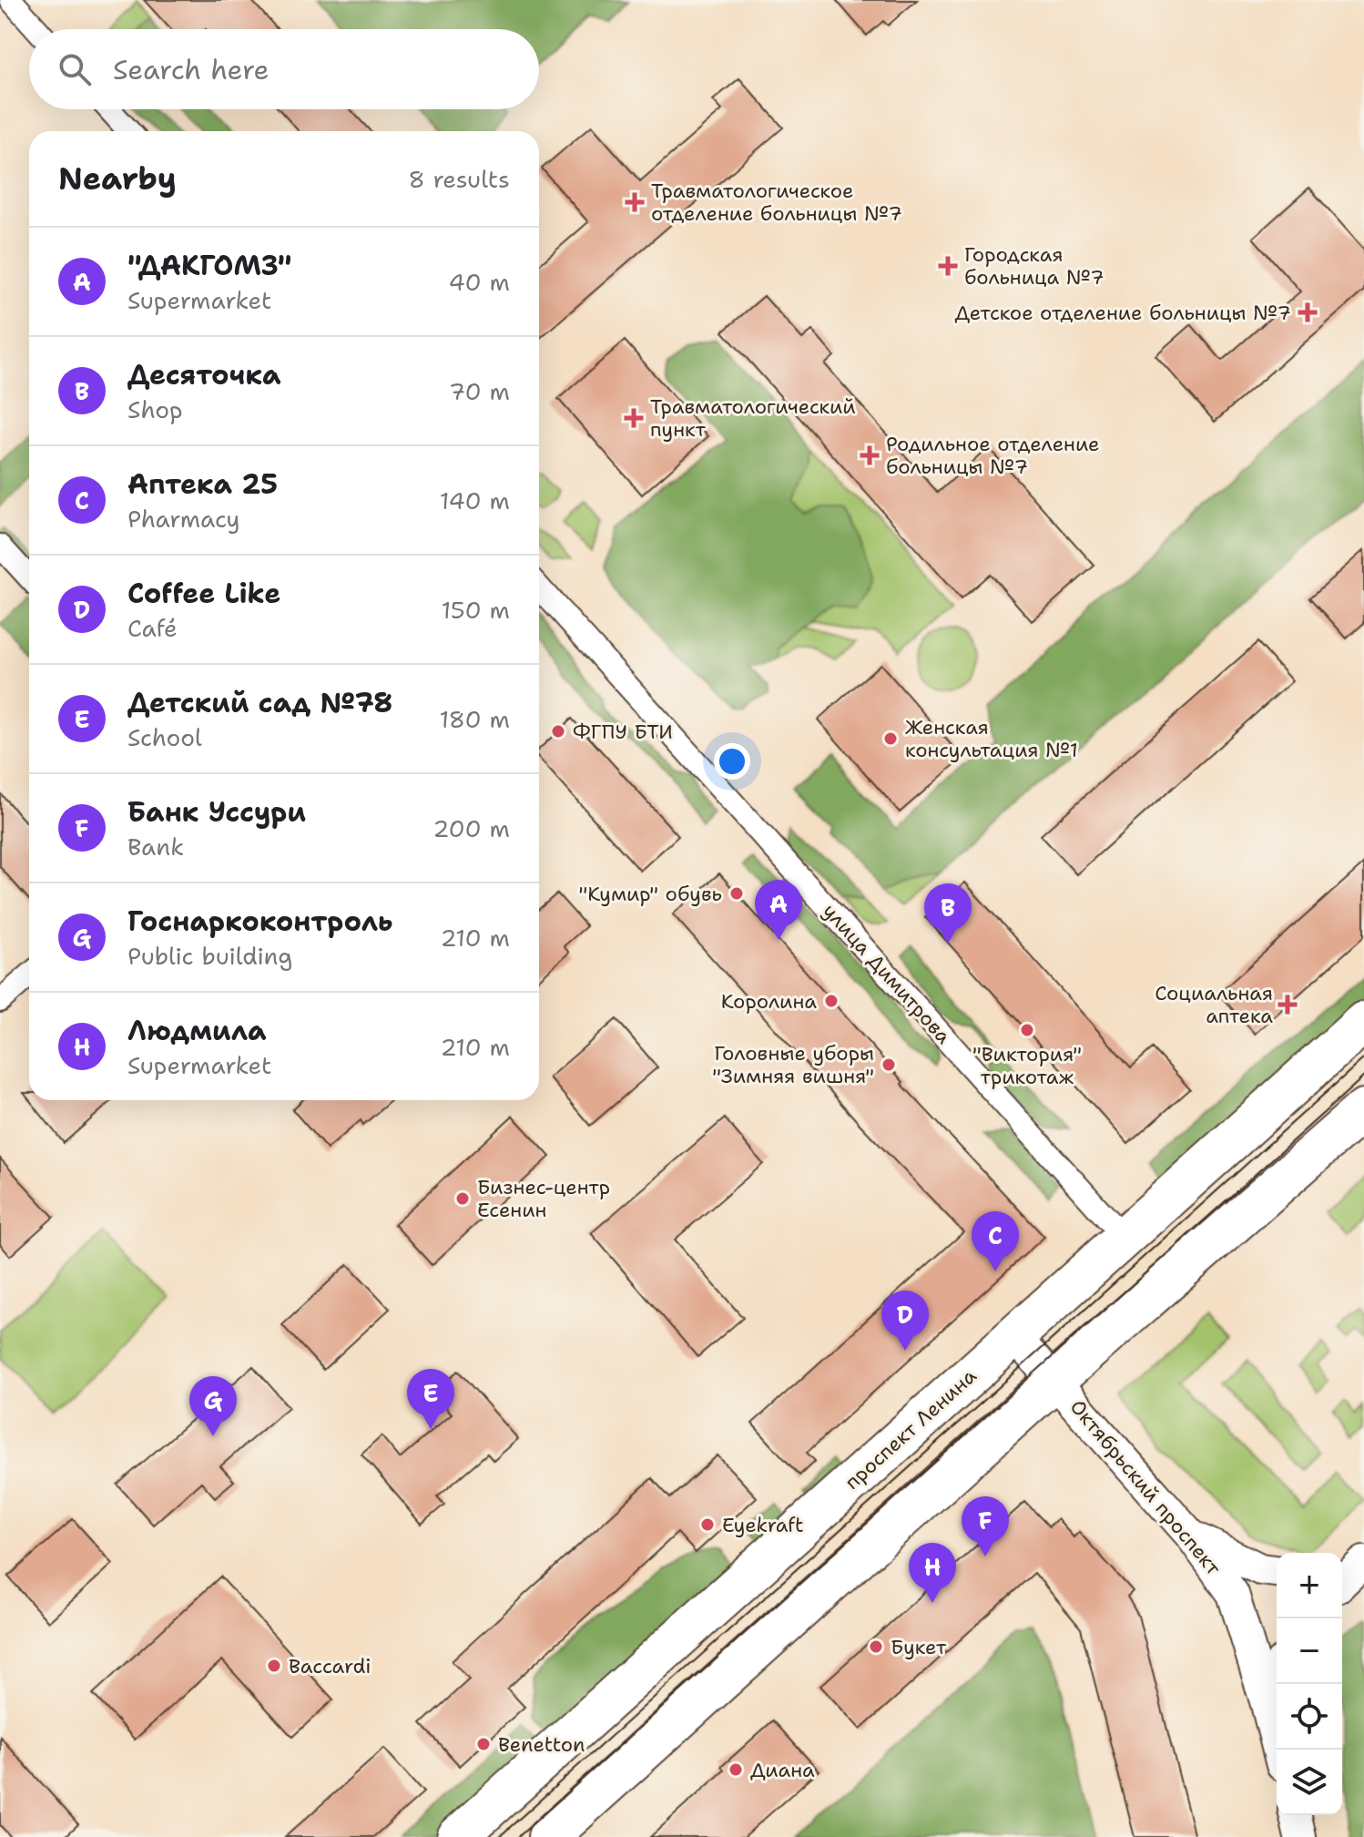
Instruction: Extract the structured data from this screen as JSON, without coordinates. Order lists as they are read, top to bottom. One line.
{"streets":{"highway":["проспект Ленина"],"street":["улица Димитрова","Октябрьский проспект"]},"crossings":[["улица Димитрова","проспект Ленина"],["проспект Ленина","Октябрьский проспект"]],"places":{"health":["Травматологическое отделение больницы №7","Городская больница №7","Детское отделение больницы №7","Травматологический пункт","Родильное отделение больницы №7","Социальная аптека"],"other":["ФГПУ БТИ","Женская консультация №1","\"Кумир\" обувь","Королина","\"Виктория\" трикотаж","Головные уборы \"Зимняя вишня\"","Бизнес-центр Есенин","Eyekraft","Букет","Baccardi","Benetton","Диана"]},"page":{"search":"Search here","heading":["Nearby","8 results"],"list":[{"mark":"A","name":"\"ДАКГОМЗ\"","note":"Supermarket","value":"40 m"},{"mark":"B","name":"Десяточка","note":"Shop","value":"70 m"},{"mark":"C","name":"Аптека 25","note":"Pharmacy","value":"140 m"},{"mark":"D","name":"Coffee Like","note":"Café","value":"150 m"},{"mark":"E","name":"Детский сад №78","note":"School","value":"180 m"},{"mark":"F","name":"Банк Уссури","note":"Bank","value":"200 m"},{"mark":"G","name":"Госнаркоконтроль","note":"Public building","value":"210 m"},{"mark":"H","name":"Людмила","note":"Supermarket","value":"210 m"}],"pins":["A","B","C","D","E","G","F","H"],"map_buttons":["+","−"]}}
